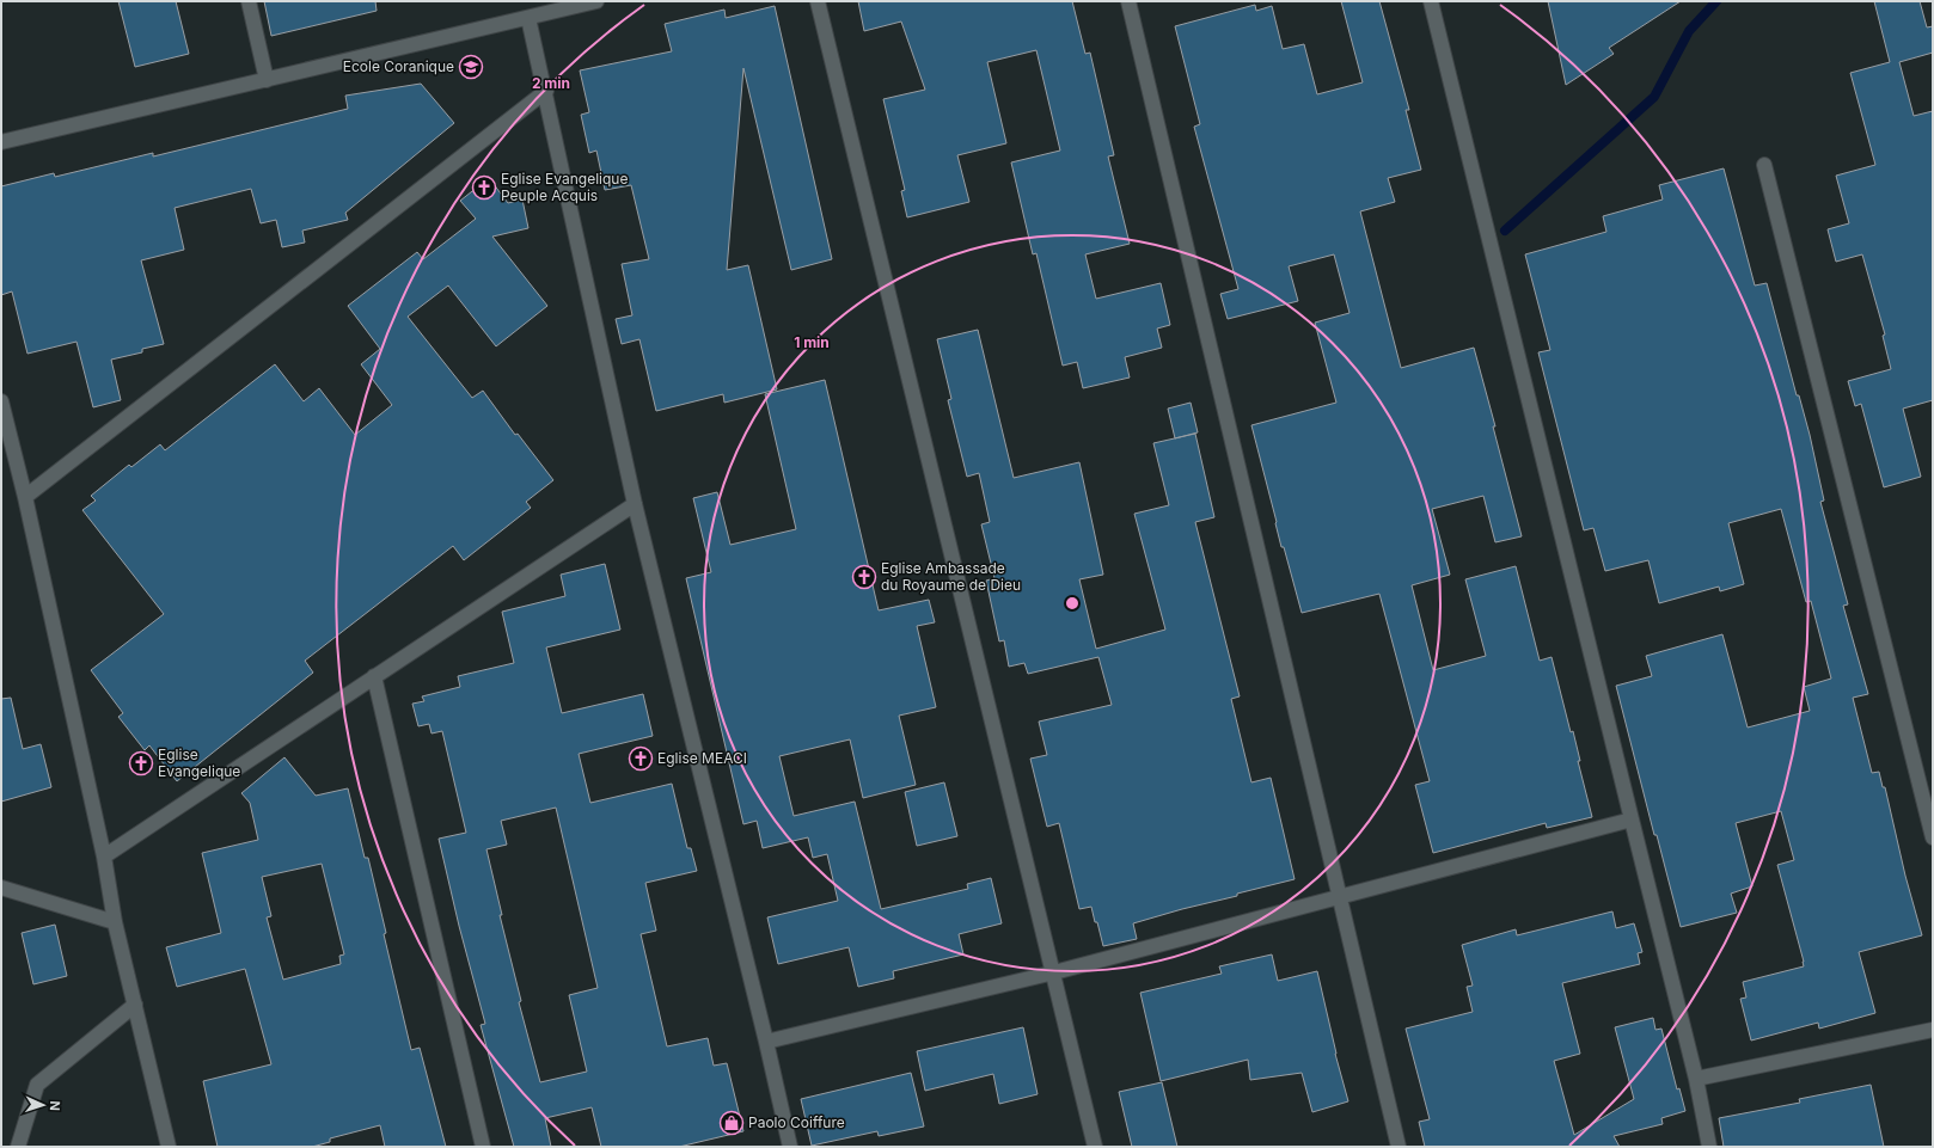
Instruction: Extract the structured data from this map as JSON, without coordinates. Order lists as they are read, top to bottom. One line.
{"places":{"school or university":["Ecole Coranique"],"church":["Eglise Evangelique Peuple Acquis","Eglise Ambassade du Royaume de Dieu","Eglise MEACI","Eglise Evangelique"],"shop":["Paolo Coiffure"]},"north":"right","rings":["2 min","1 min"]}
